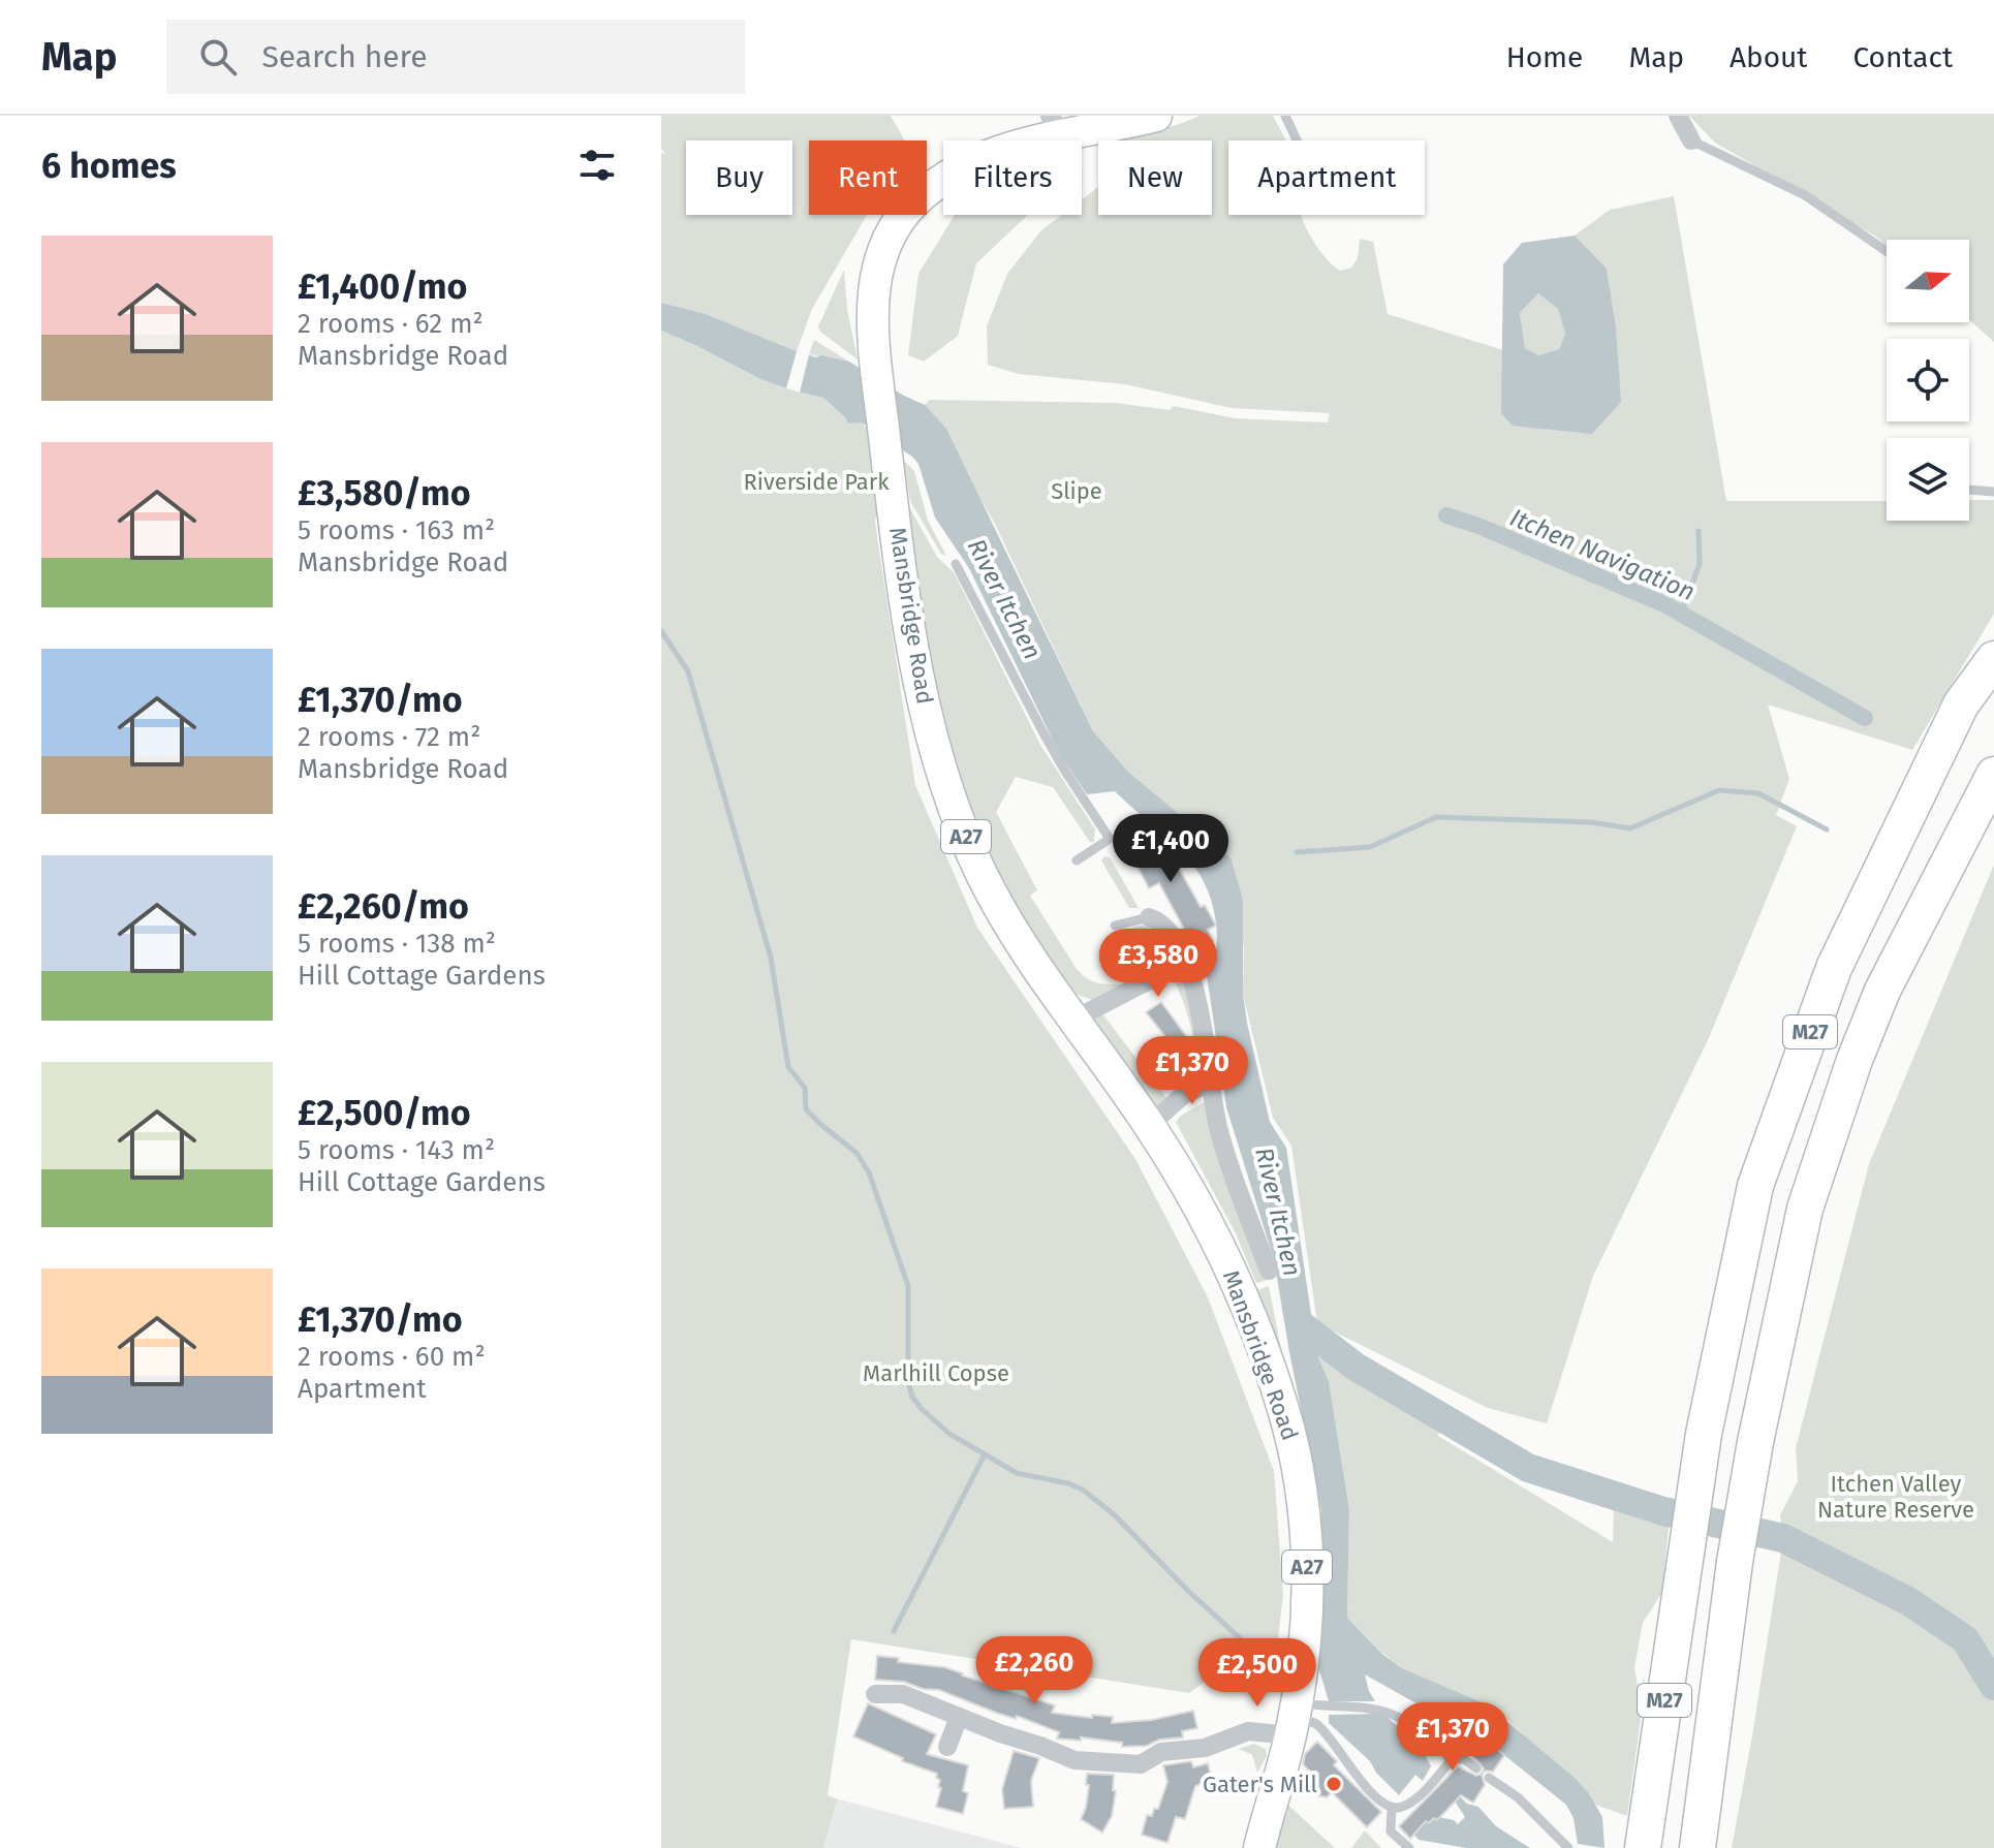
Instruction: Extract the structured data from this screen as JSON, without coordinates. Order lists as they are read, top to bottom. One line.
{"streets":{"highway":["M27"],"main road":["Mansbridge Road","A27"]},"water":["Itchen Navigation","River Itchen"],"parks":["Riverside Park","Slipe","Marlhill Copse","Itchen Valley Nature Reserve"],"places":["Gater's Mill"],"north":"right","page":{"header":"Map","search":"Search here","nav":["Home","Map","About","Contact"],"heading":"6 homes","chip":["Buy","Rent","Filters","New","Apartment"],"list":[{"name":"£1,400/mo","note":"2 rooms · 62 m² · Mansbridge Road"},{"name":"£3,580/mo","note":"5 rooms · 163 m² · Mansbridge Road"},{"name":"£1,370/mo","note":"2 rooms · 72 m² · Mansbridge Road"},{"name":"£2,260/mo","note":"5 rooms · 138 m² · Hill Cottage Gardens"},{"name":"£2,500/mo","note":"5 rooms · 143 m² · Hill Cottage Gardens"},{"name":"£1,370/mo","note":"2 rooms · 60 m² · Apartment"}],"price":["£1,400","£3,580","£1,370","£2,260","£2,500","£1,370"]}}
